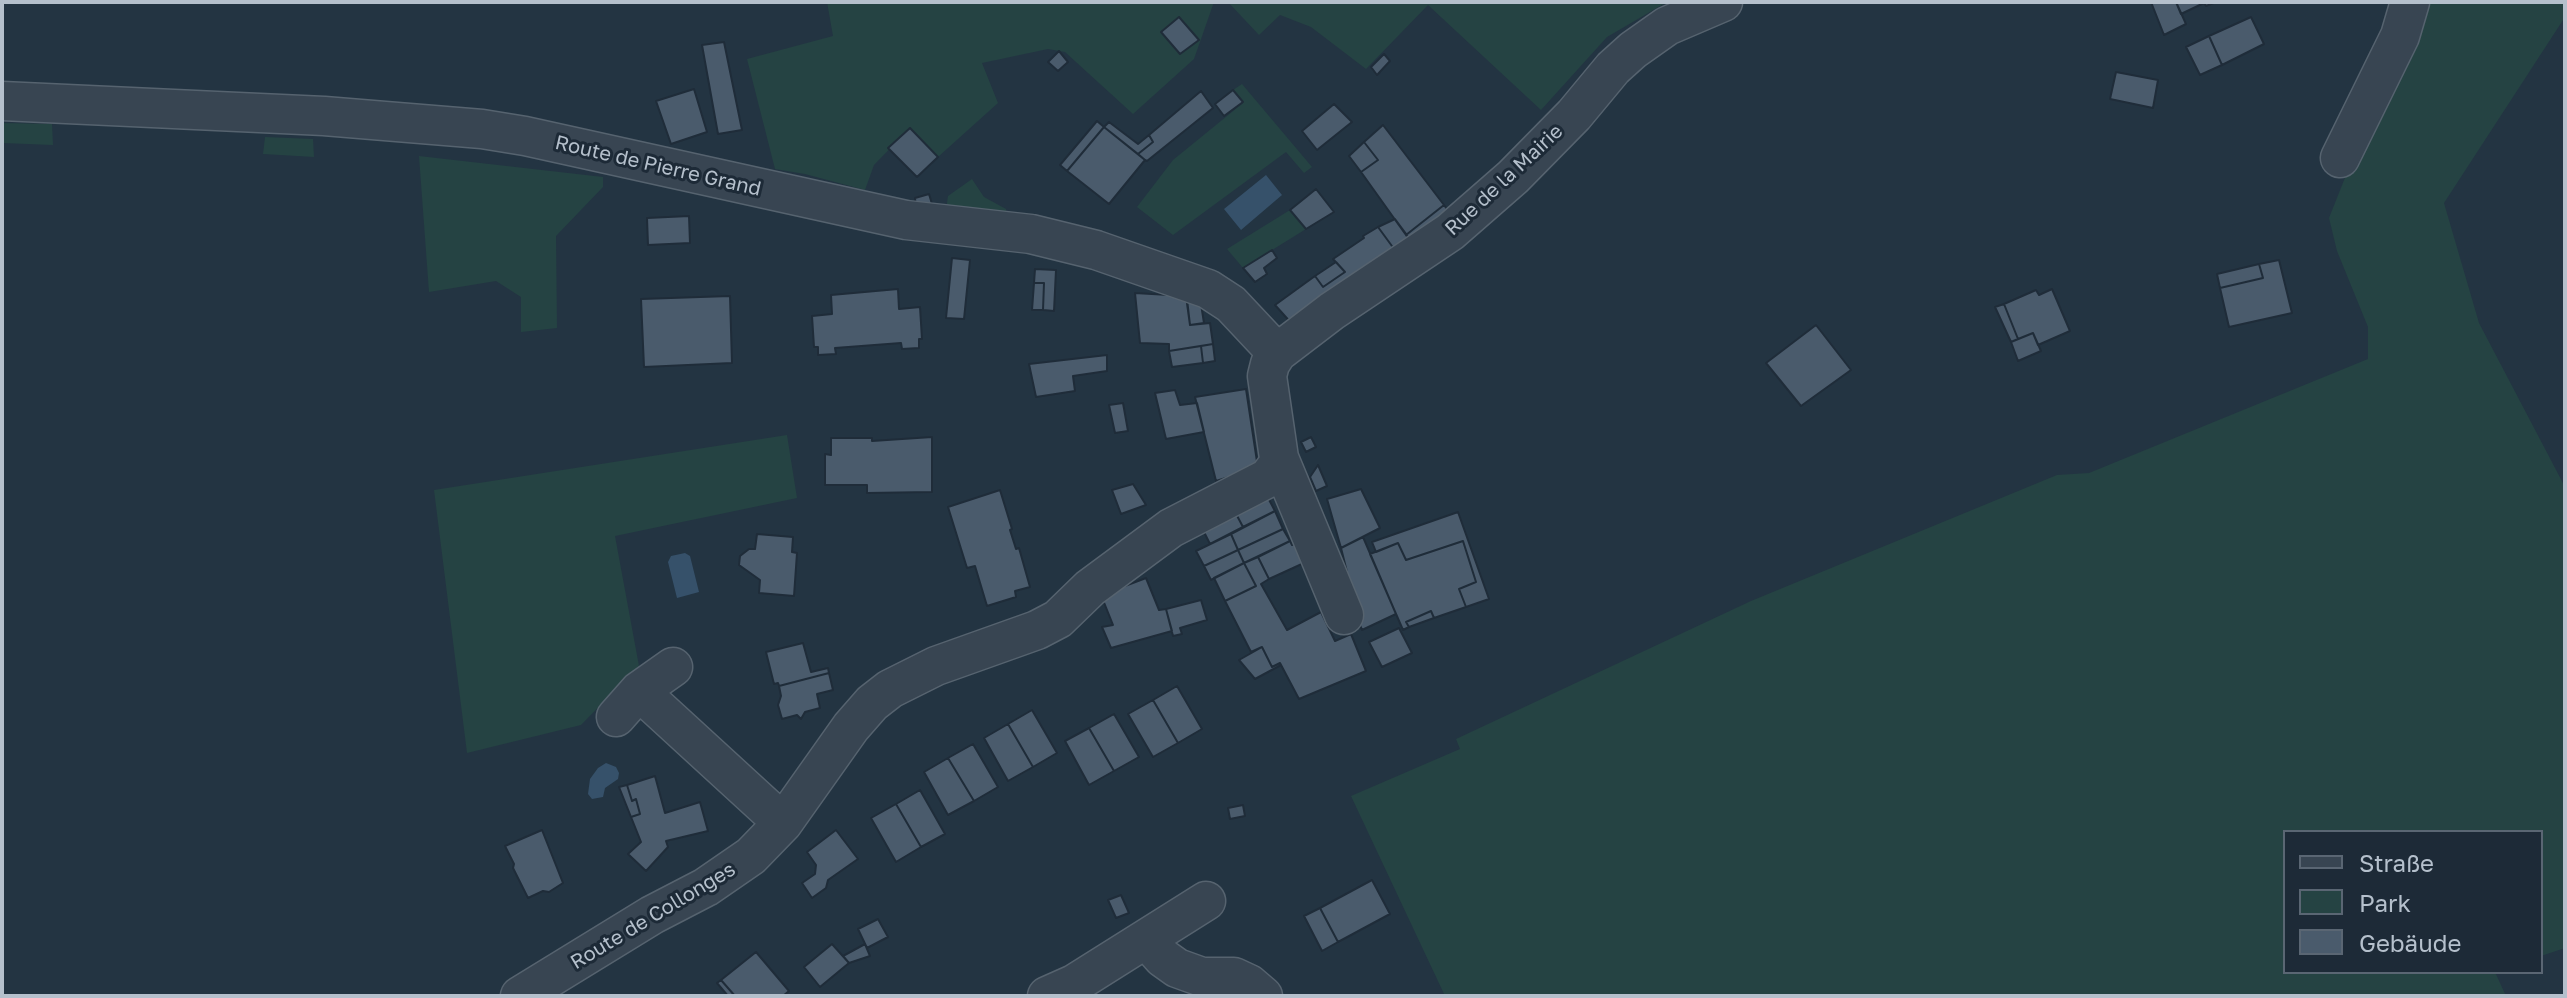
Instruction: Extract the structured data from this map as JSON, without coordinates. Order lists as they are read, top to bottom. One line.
{"streets":{"street":["Route de Pierre Grand","Rue de la Mairie","Route de Collonges"]},"crossings":[["Route de Pierre Grand","Rue de la Mairie"]],"legend":["Straße","Park","Gebäude"]}
